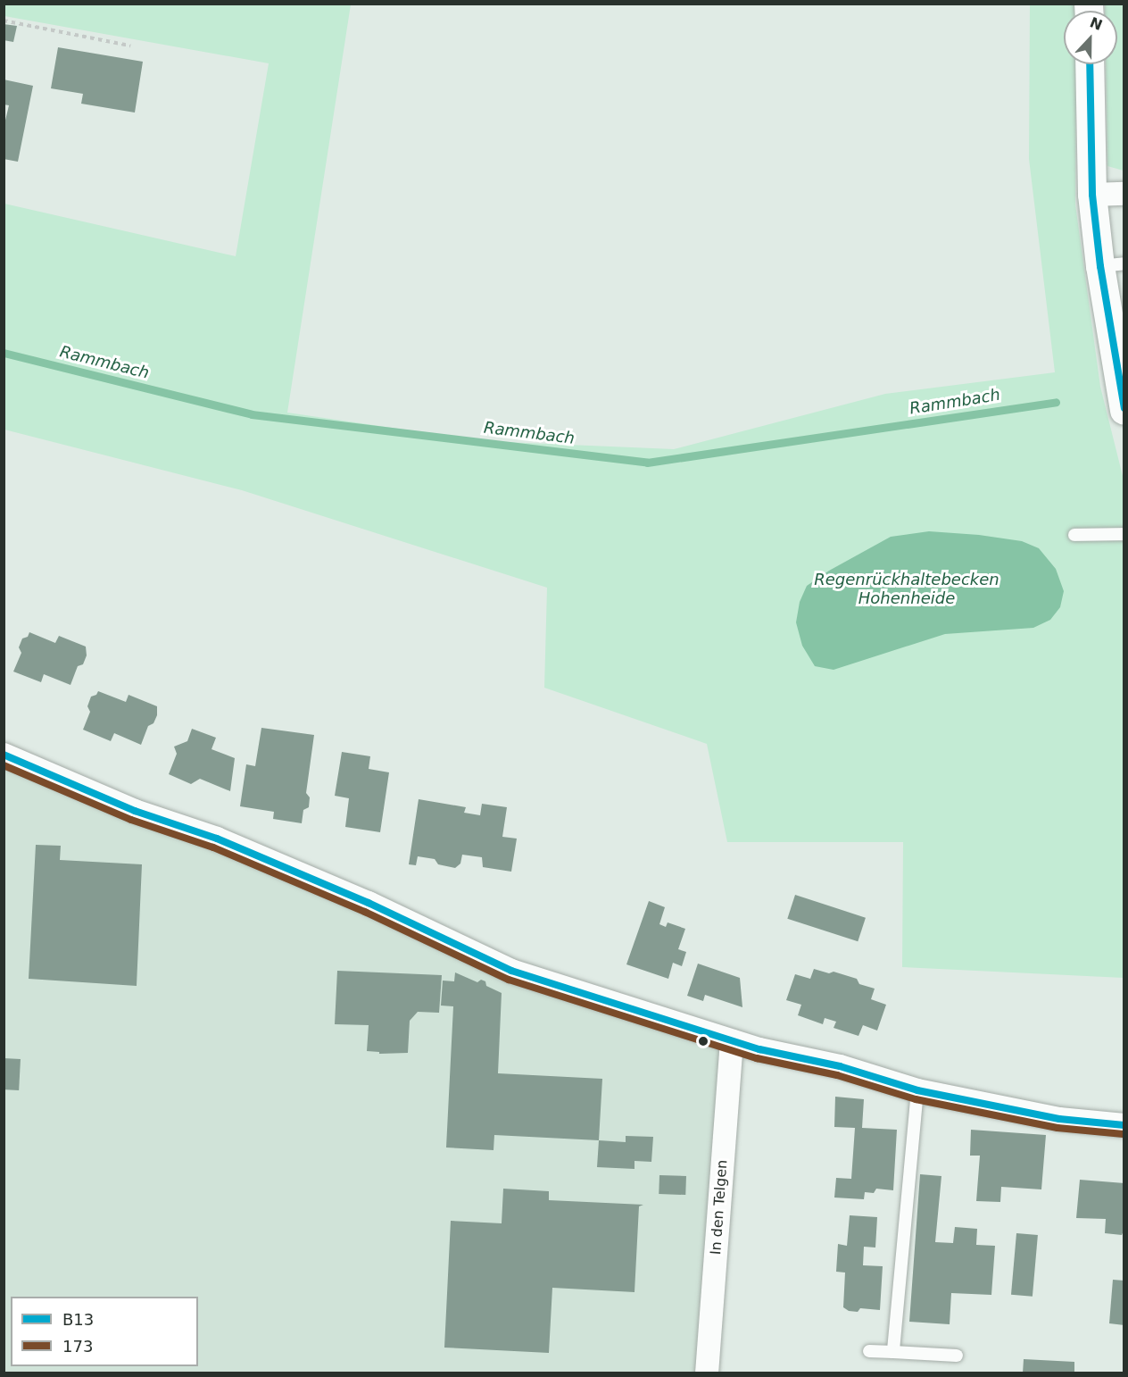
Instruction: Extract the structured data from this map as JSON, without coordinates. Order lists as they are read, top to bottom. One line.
{"streets":{"street":["In den Telgen"]},"water":["Rammbach","Regenrückhaltebecken Hohenheide"],"lines":["transit line B13","transit line 173"],"legend":["B13","173"],"north":"top"}
